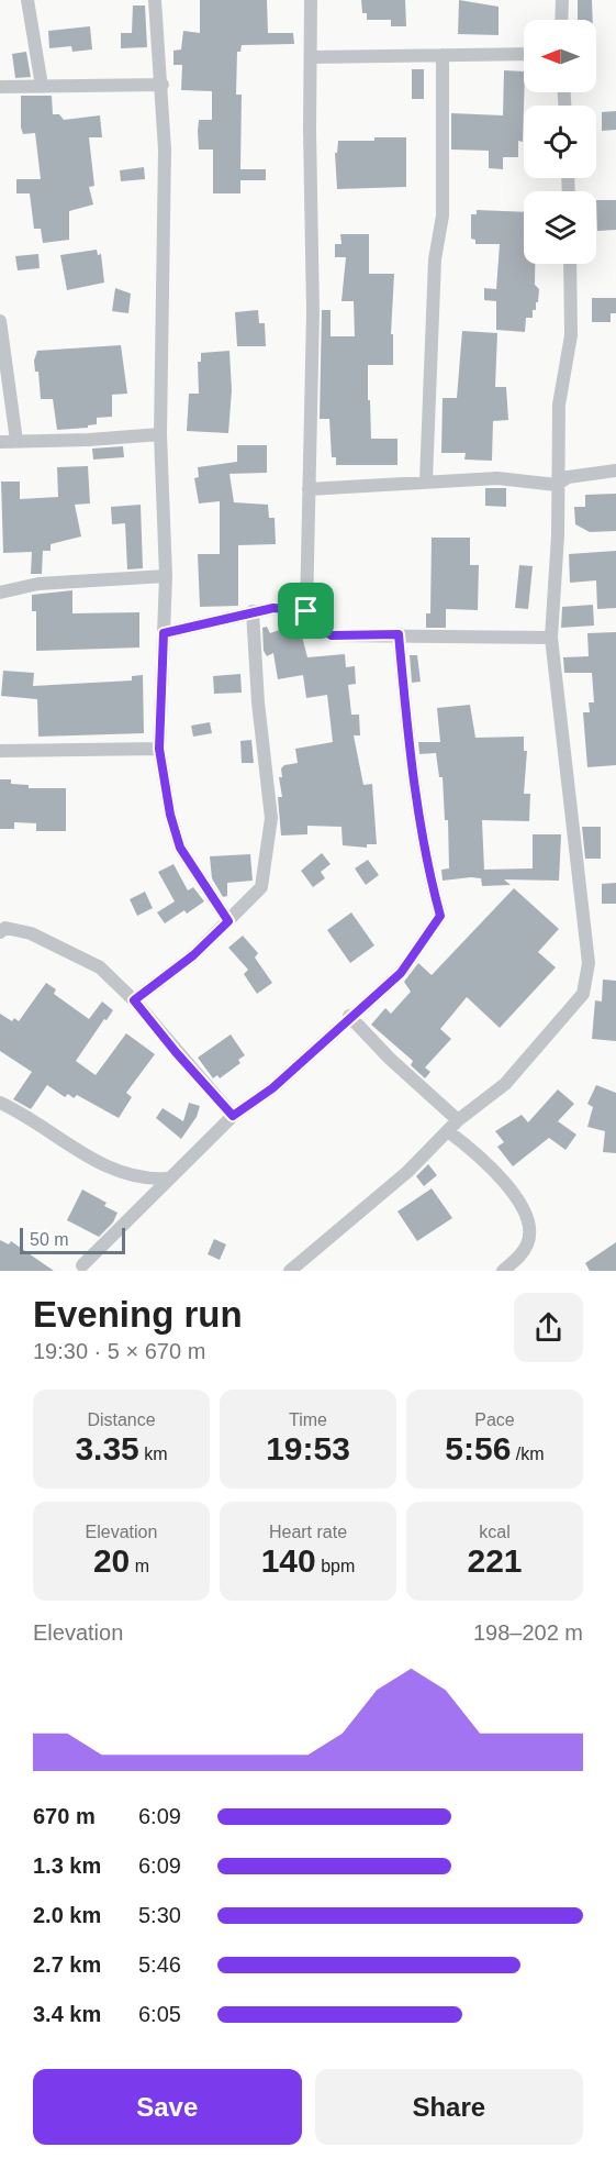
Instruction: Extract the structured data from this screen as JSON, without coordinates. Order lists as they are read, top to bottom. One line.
{"scale_bar":"50 m","north":"left","page":{"scale":"50 m","heading":["Evening run","19:30 · 5 × 670 m"],"stats":[["Distance","3.35 km"],["Time","19:53"],["Pace","5:56 /km"],["Elevation","20 m"],["Heart rate","140 bpm"],["kcal","221"]],"chart":["Elevation","198–202 m"],"list":[{"name":"670 m","note":"6:09"},{"name":"1.3 km","note":"6:09"},{"name":"2.0 km","note":"5:30"},{"name":"2.7 km","note":"5:46"},{"name":"3.4 km","note":"6:05"}],"buttons":["Save","Share"]}}
